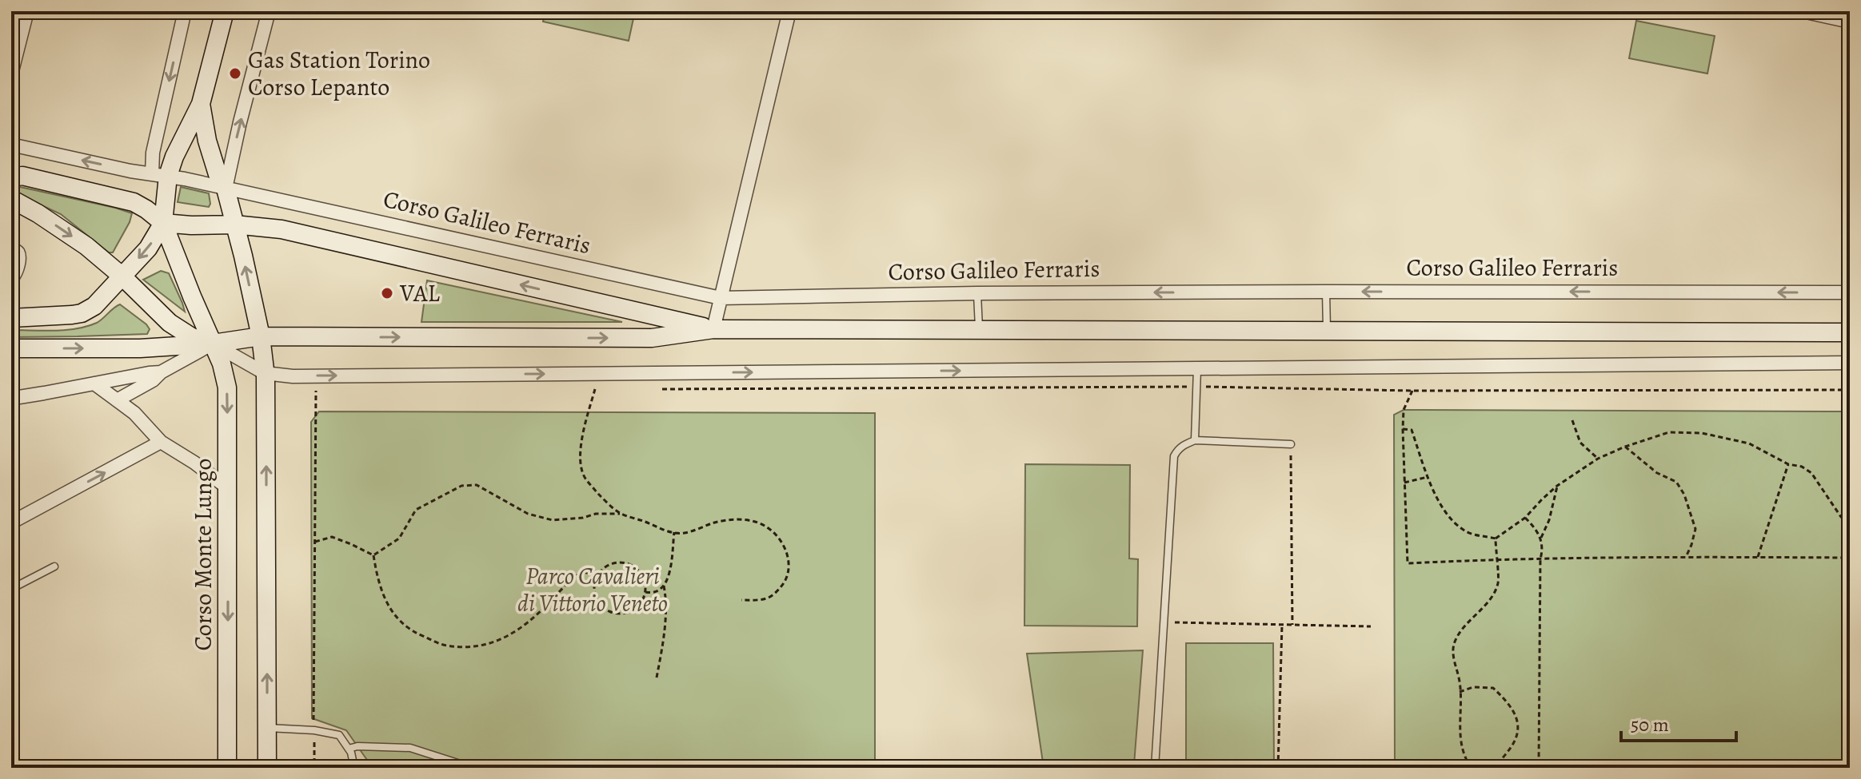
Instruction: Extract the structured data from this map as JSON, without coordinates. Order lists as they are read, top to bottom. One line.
{"streets":{"main road":["Corso Monte Lungo"],"street":["Corso Galileo Ferraris"]},"parks":["Parco Cavalieri di Vittorio Veneto"],"places":["Gas Station Torino Corso Lepanto","VAL"],"scale_bar":"50 m"}
